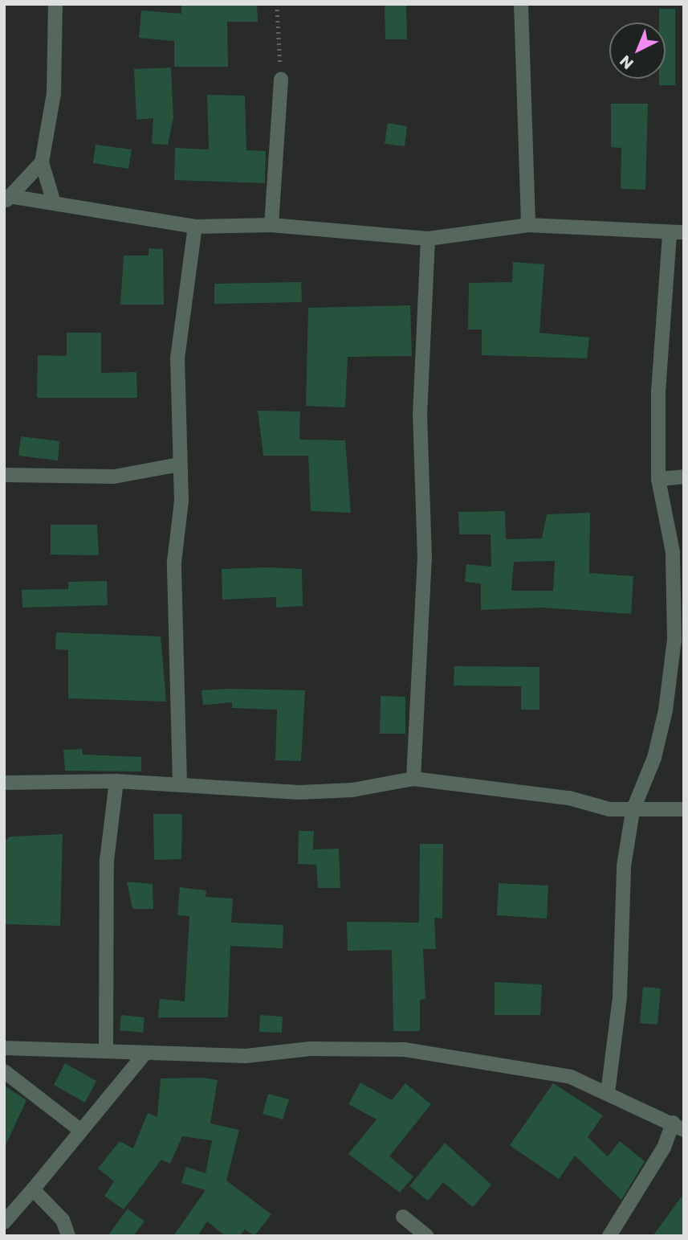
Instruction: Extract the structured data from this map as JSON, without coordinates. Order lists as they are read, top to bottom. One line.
{"north":"bottom left"}
